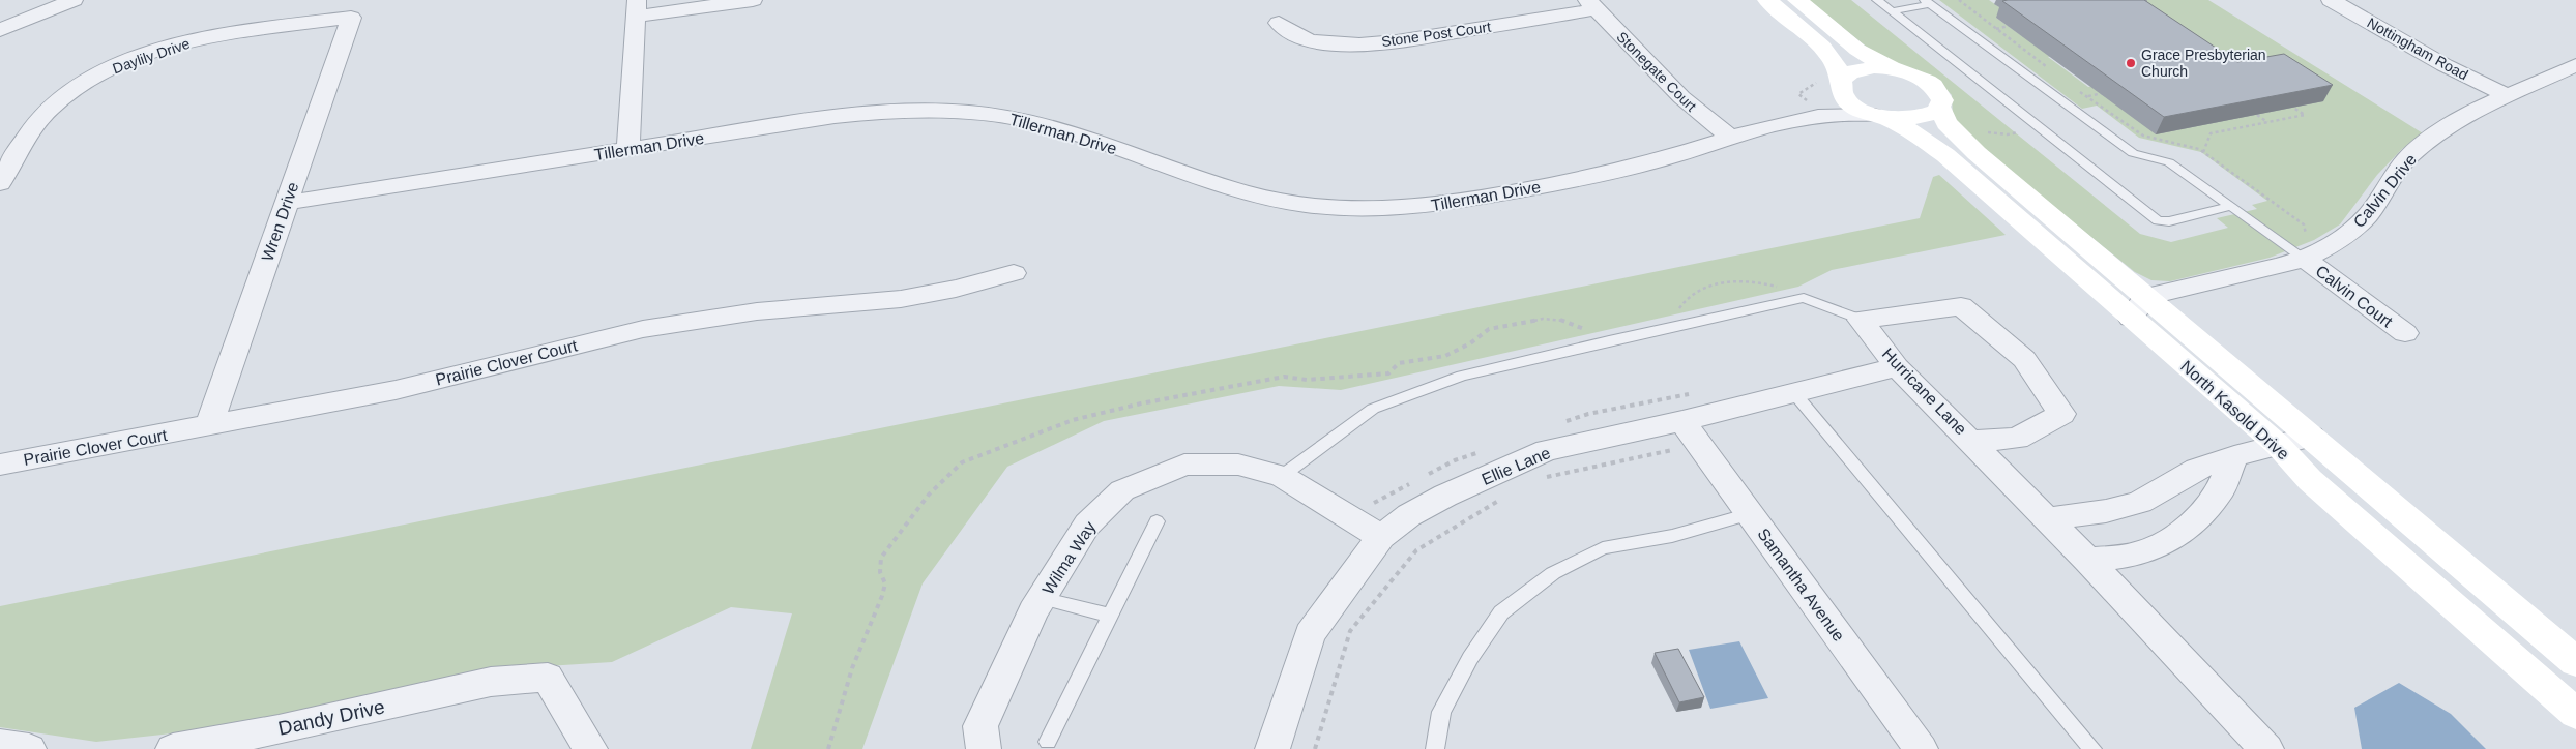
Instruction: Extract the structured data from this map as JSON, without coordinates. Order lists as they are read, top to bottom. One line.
{"streets":{"main road":["North Kasold Drive"],"street":["Stone Post Court","Nottingham Road","Daylily Drive","Stonegate Court","Tillerman Drive","Calvin Drive","Wren Drive","Calvin Court","Prairie Clover Court","Hurricane Lane","Ellie Lane","Wilma Way","Samantha Avenue","Dandy Drive"]},"crossings":[["Stone Post Court","Stonegate Court"],["Nottingham Road","Calvin Drive"],["Daylily Drive","Wren Drive"],["Stonegate Court","Tillerman Drive"],["Tillerman Drive","Wren Drive"],["Tillerman Drive","North Kasold Drive"],["Calvin Drive","Calvin Court"],["Calvin Drive","North Kasold Drive"],["Wren Drive","Prairie Clover Court"],["Hurricane Lane","Ellie Lane"],["Ellie Lane","Wilma Way"],["Ellie Lane","Samantha Avenue"]],"places":["Grace Presbyterian Church"]}
